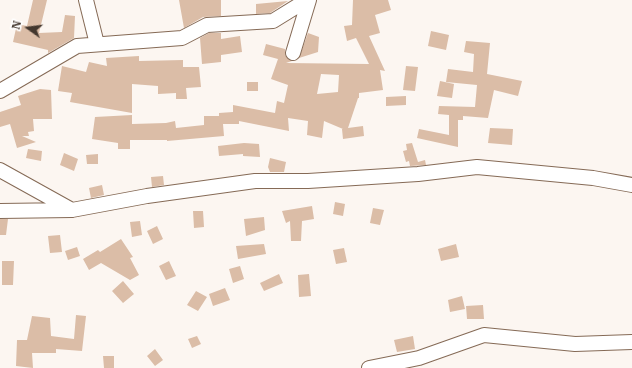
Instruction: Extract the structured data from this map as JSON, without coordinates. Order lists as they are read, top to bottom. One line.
{"north":"left"}
